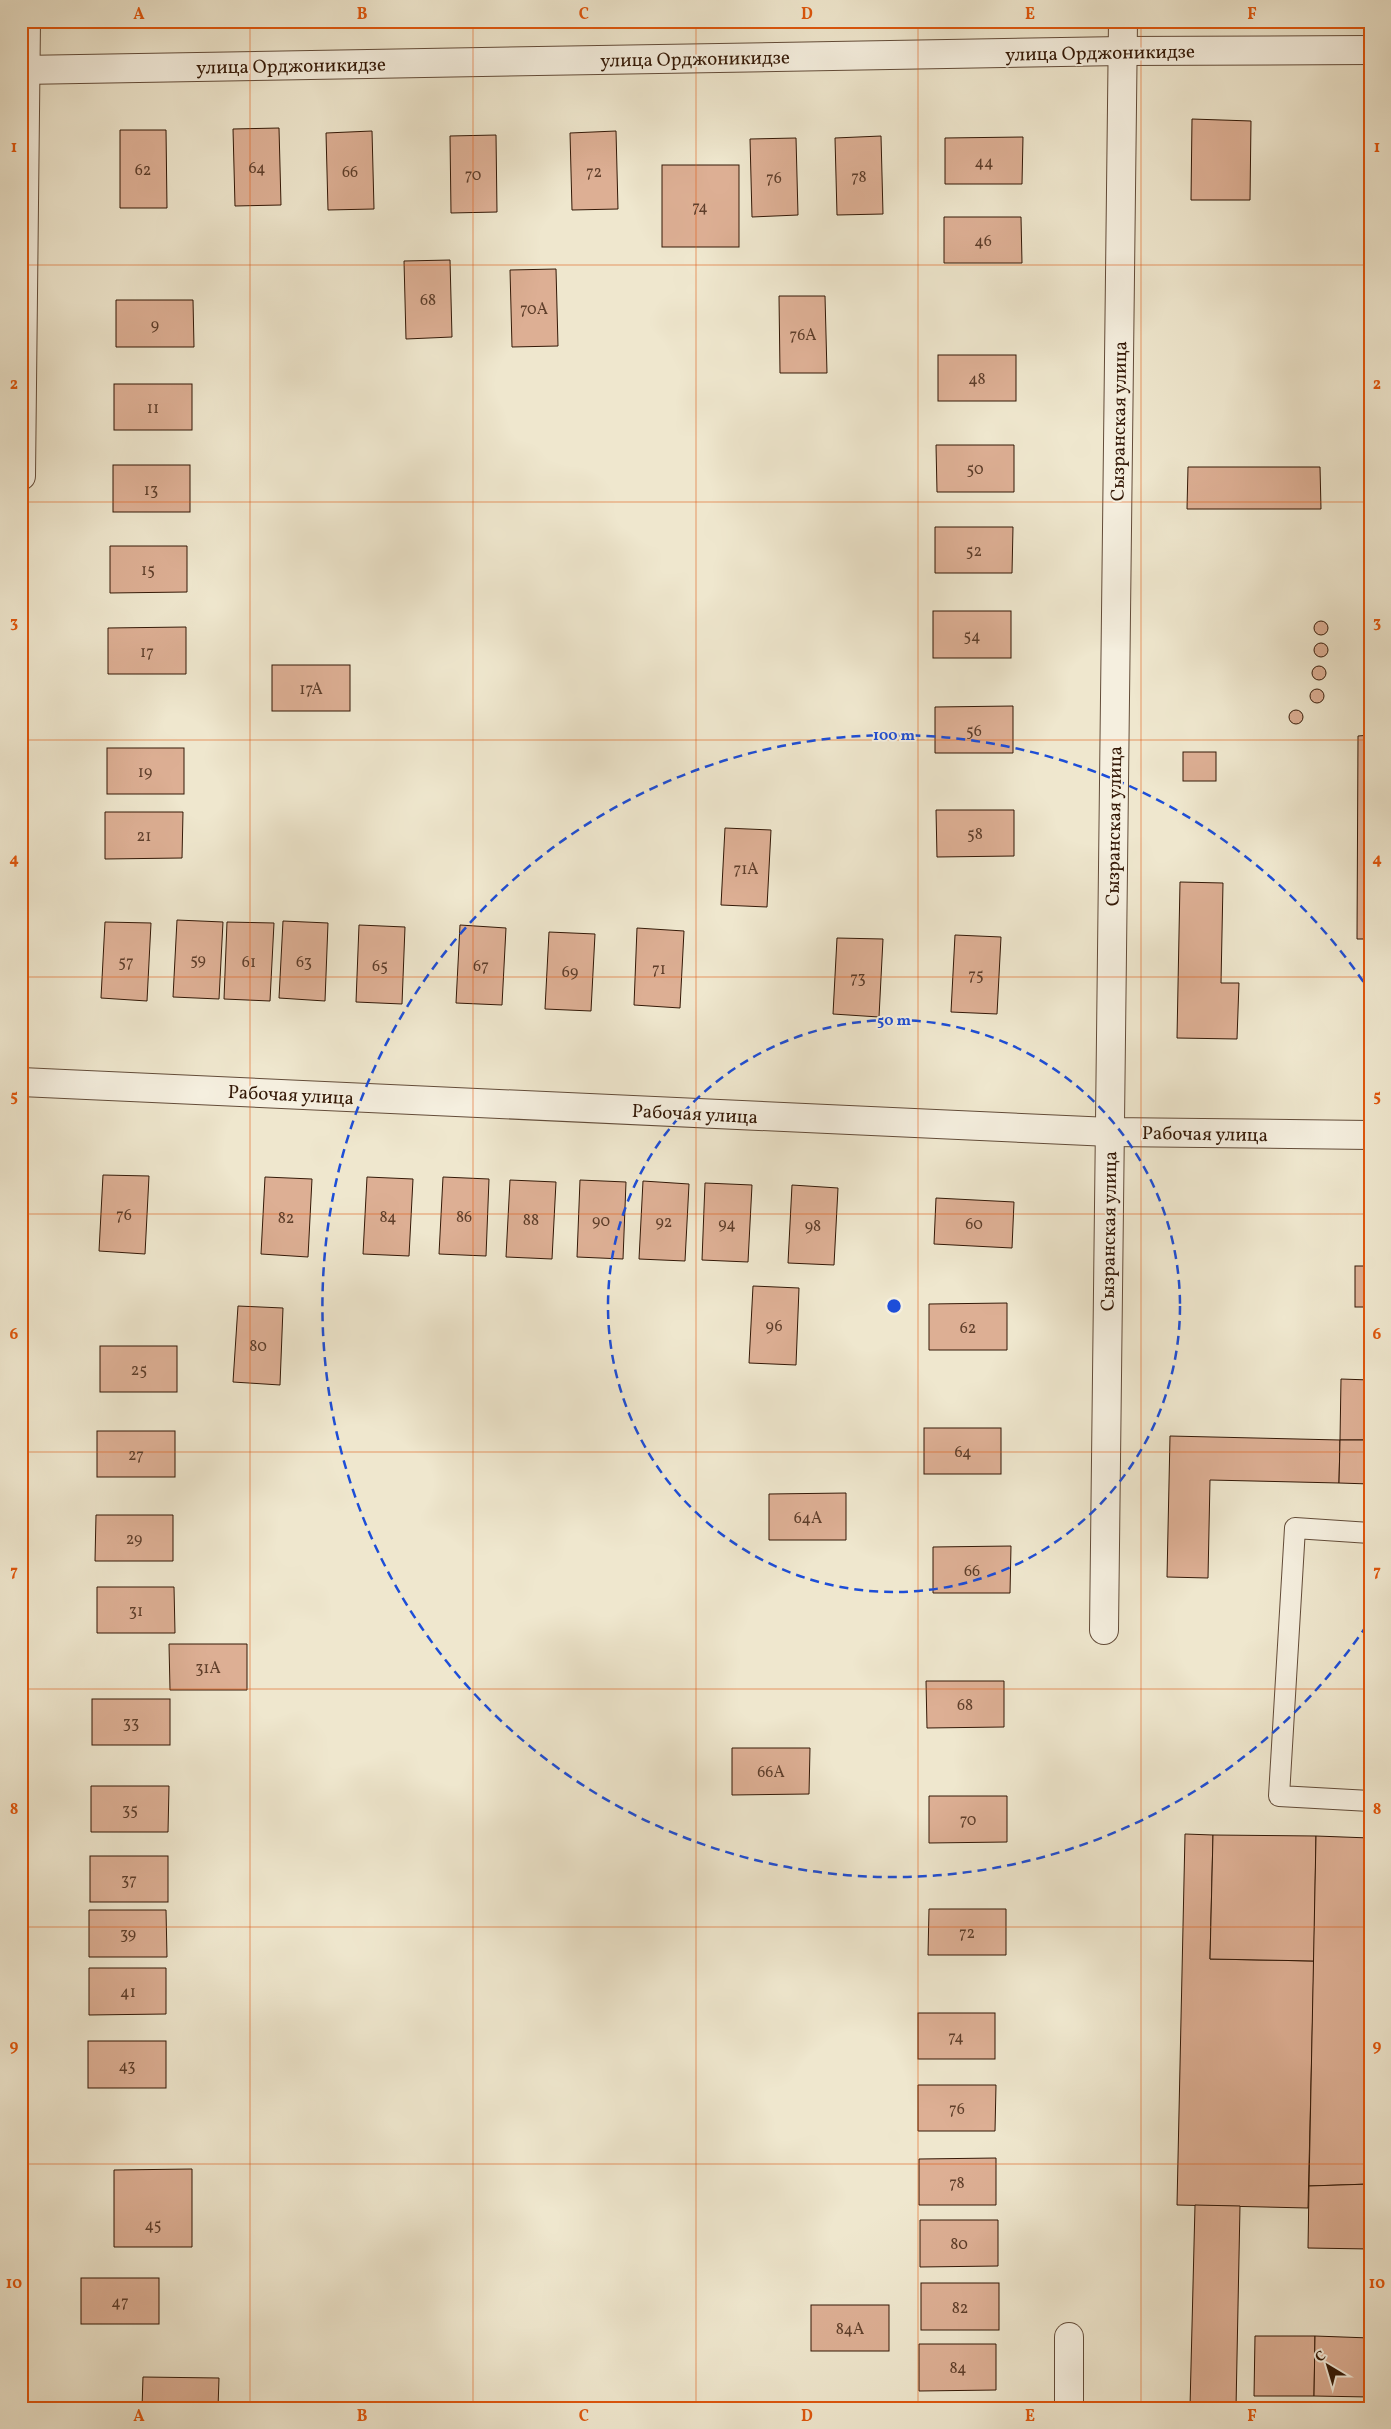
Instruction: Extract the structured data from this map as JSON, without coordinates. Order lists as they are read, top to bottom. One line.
{"streets":{"street":["улица Орджоникидзе","Сызранская улица","Рабочая улица"]},"crossings":[["улица Орджоникидзе","Сызранская улица"],["Сызранская улица","Рабочая улица"]],"house_numbers":["44","64","62","66","72","70","78","76","74","46","68","70А","9","76А","48","11","50","13","52","15","54","17","17А","56","19","58","21","71А","59","57","61","63","65","67","71","69","75","73","76","84","86","82","88","90","92","94","60","98","96","62","80","25","64","27","64А","29","66","31","31А","68","33","66А","35","70","37","72","39","41","74","43","76","78","45","80","47","82","84А","84"],"north":"top left","grid":{"columns":["A","B","C","D","E","F"],"rows":["1","2","3","4","5","6","7","8","9","10"]},"rings":["100 m","50 m"]}
